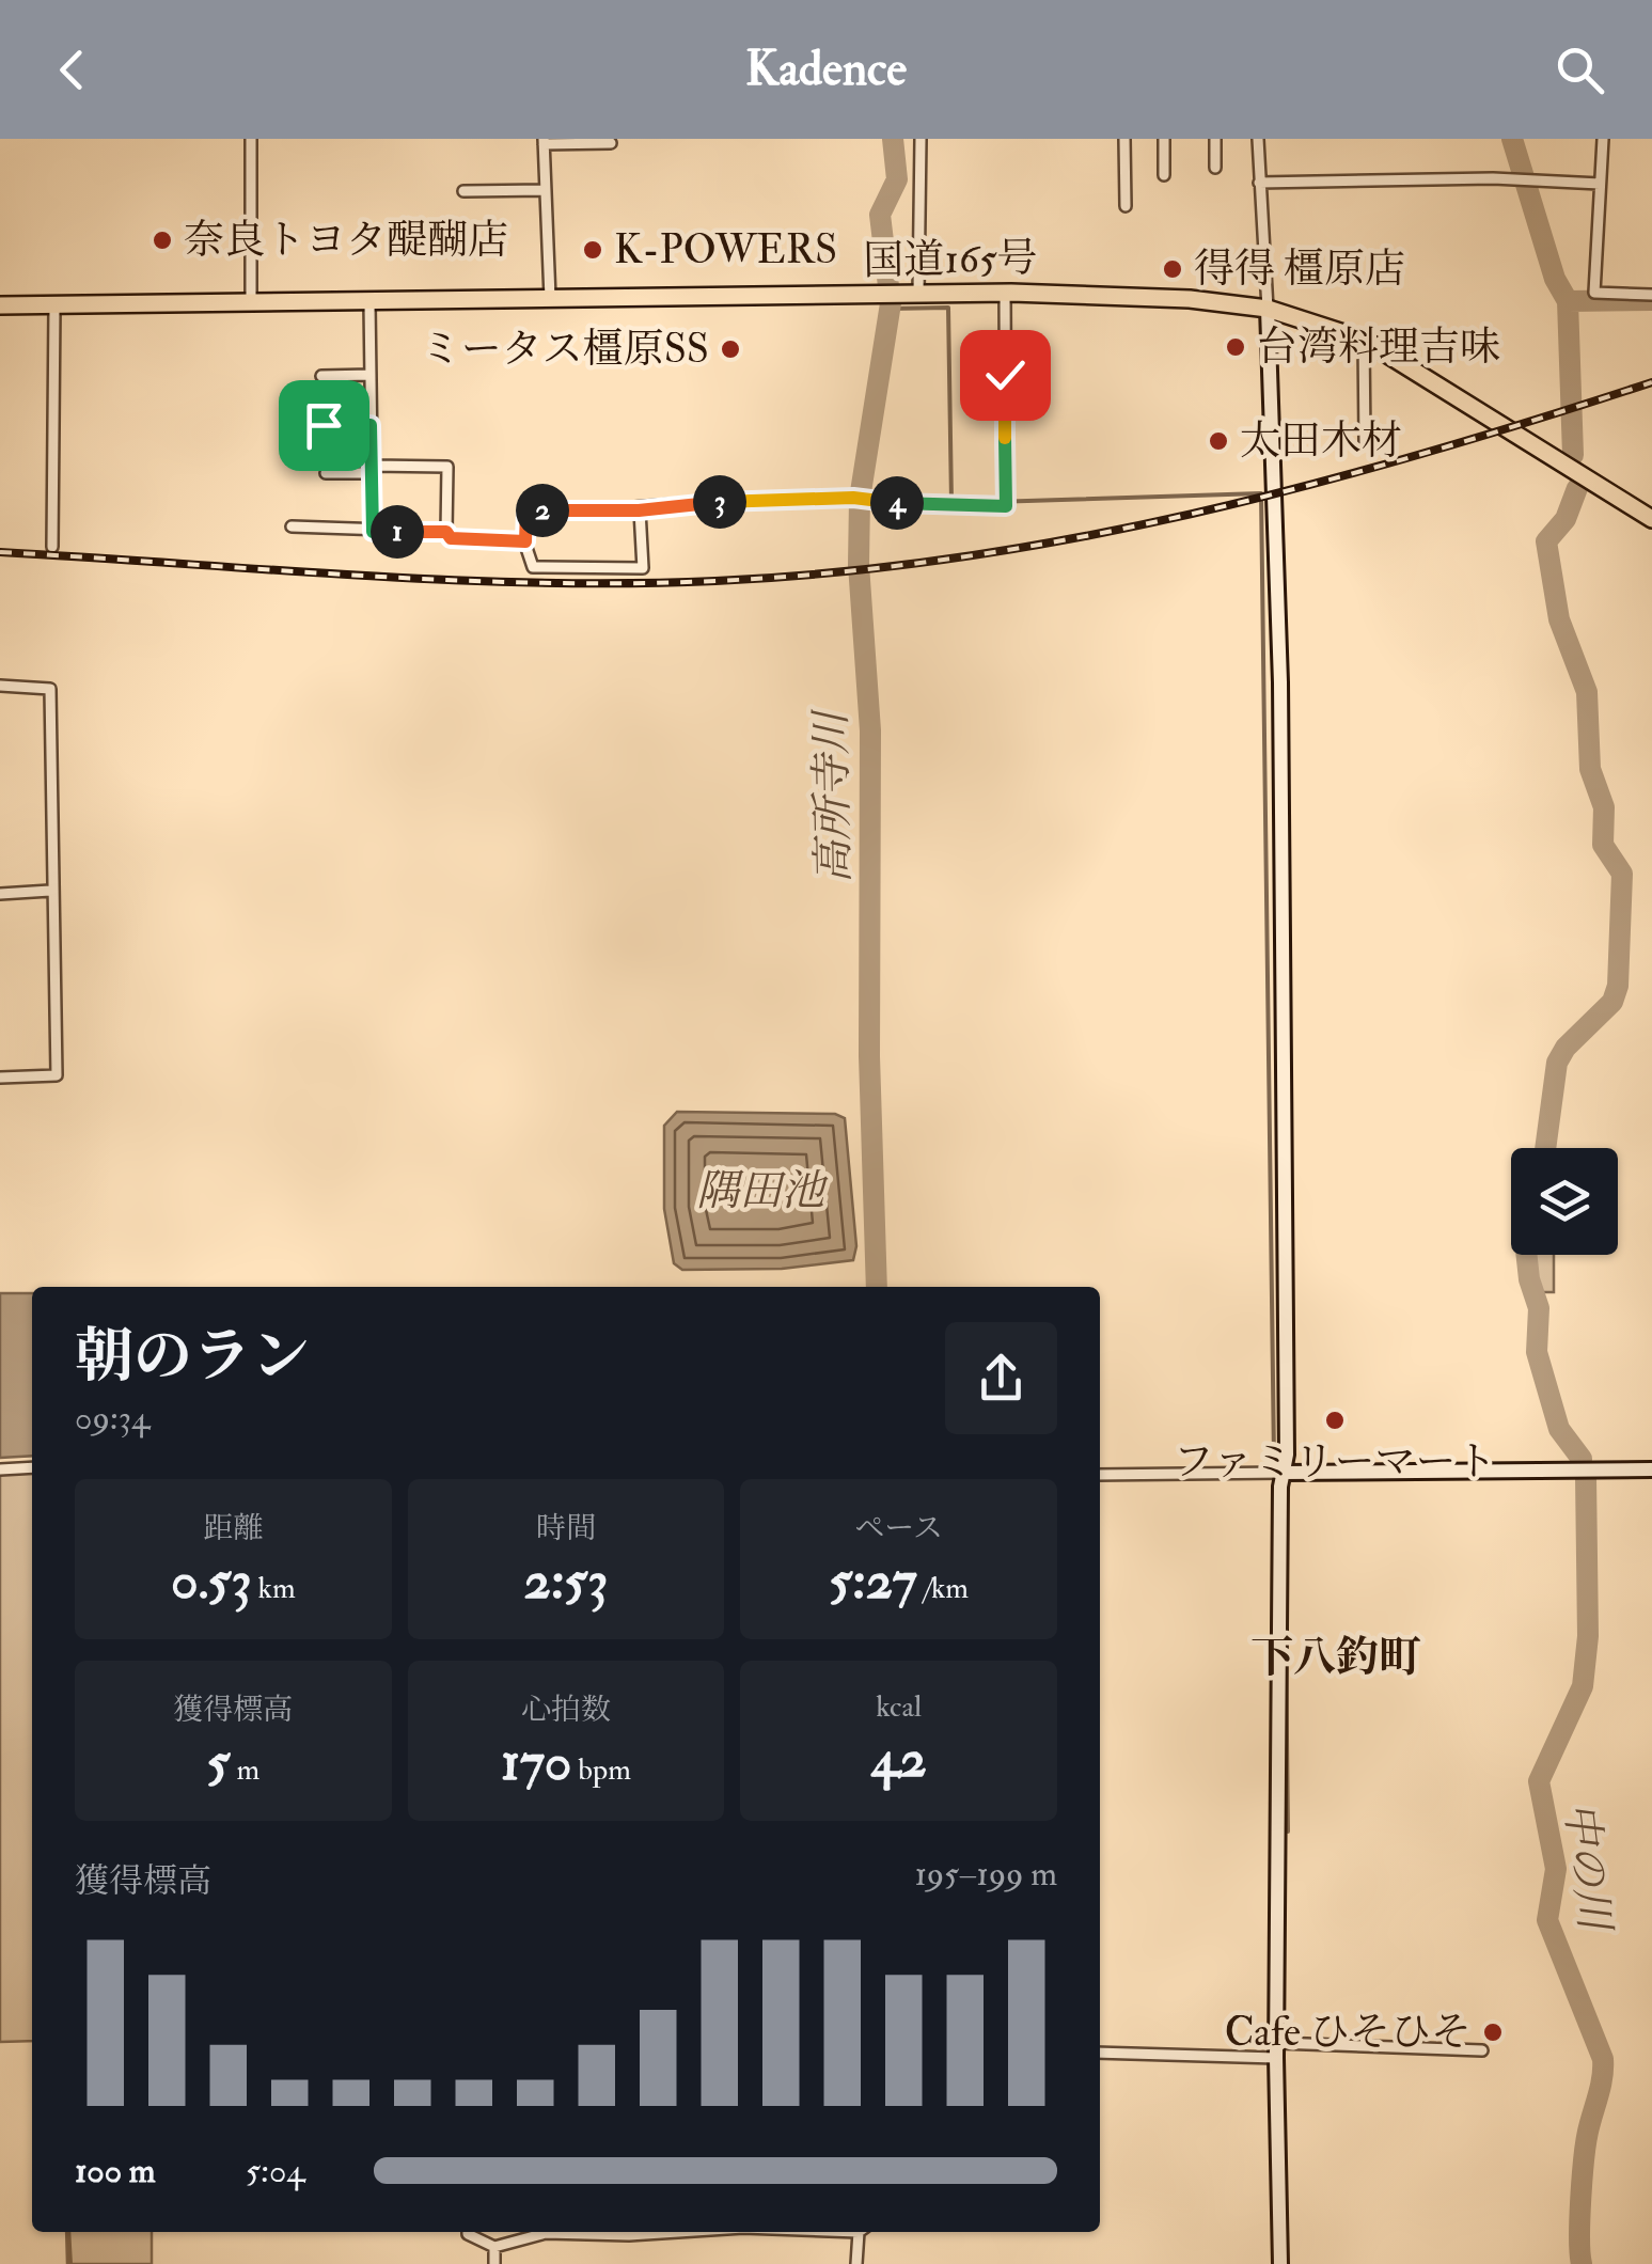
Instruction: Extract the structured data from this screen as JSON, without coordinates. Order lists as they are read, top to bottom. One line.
{"streets":{"highway":["国道165号"]},"districts":["下八釣町"],"water":["高所寺川","隅田池","中の川"],"places":["奈良トヨタ醍醐店","K-POWERS","得得 橿原店","台湾料理吉味","ミータス橿原SS","太田木材","ファミリーマート","Cafe ひそひそ"],"page":{"header":"Kadence","pins":["3","4","2","1"],"heading":["朝のラン","09:34"],"stats":[["距離","0.53 km"],["時間","2:53"],["ペース","5:27 /km"],["獲得標高","5 m"],["心拍数","170 bpm"],["kcal","42"]],"chart":["獲得標高","195–199 m"],"list":[{"name":"100 m","note":"5:04"}]}}
